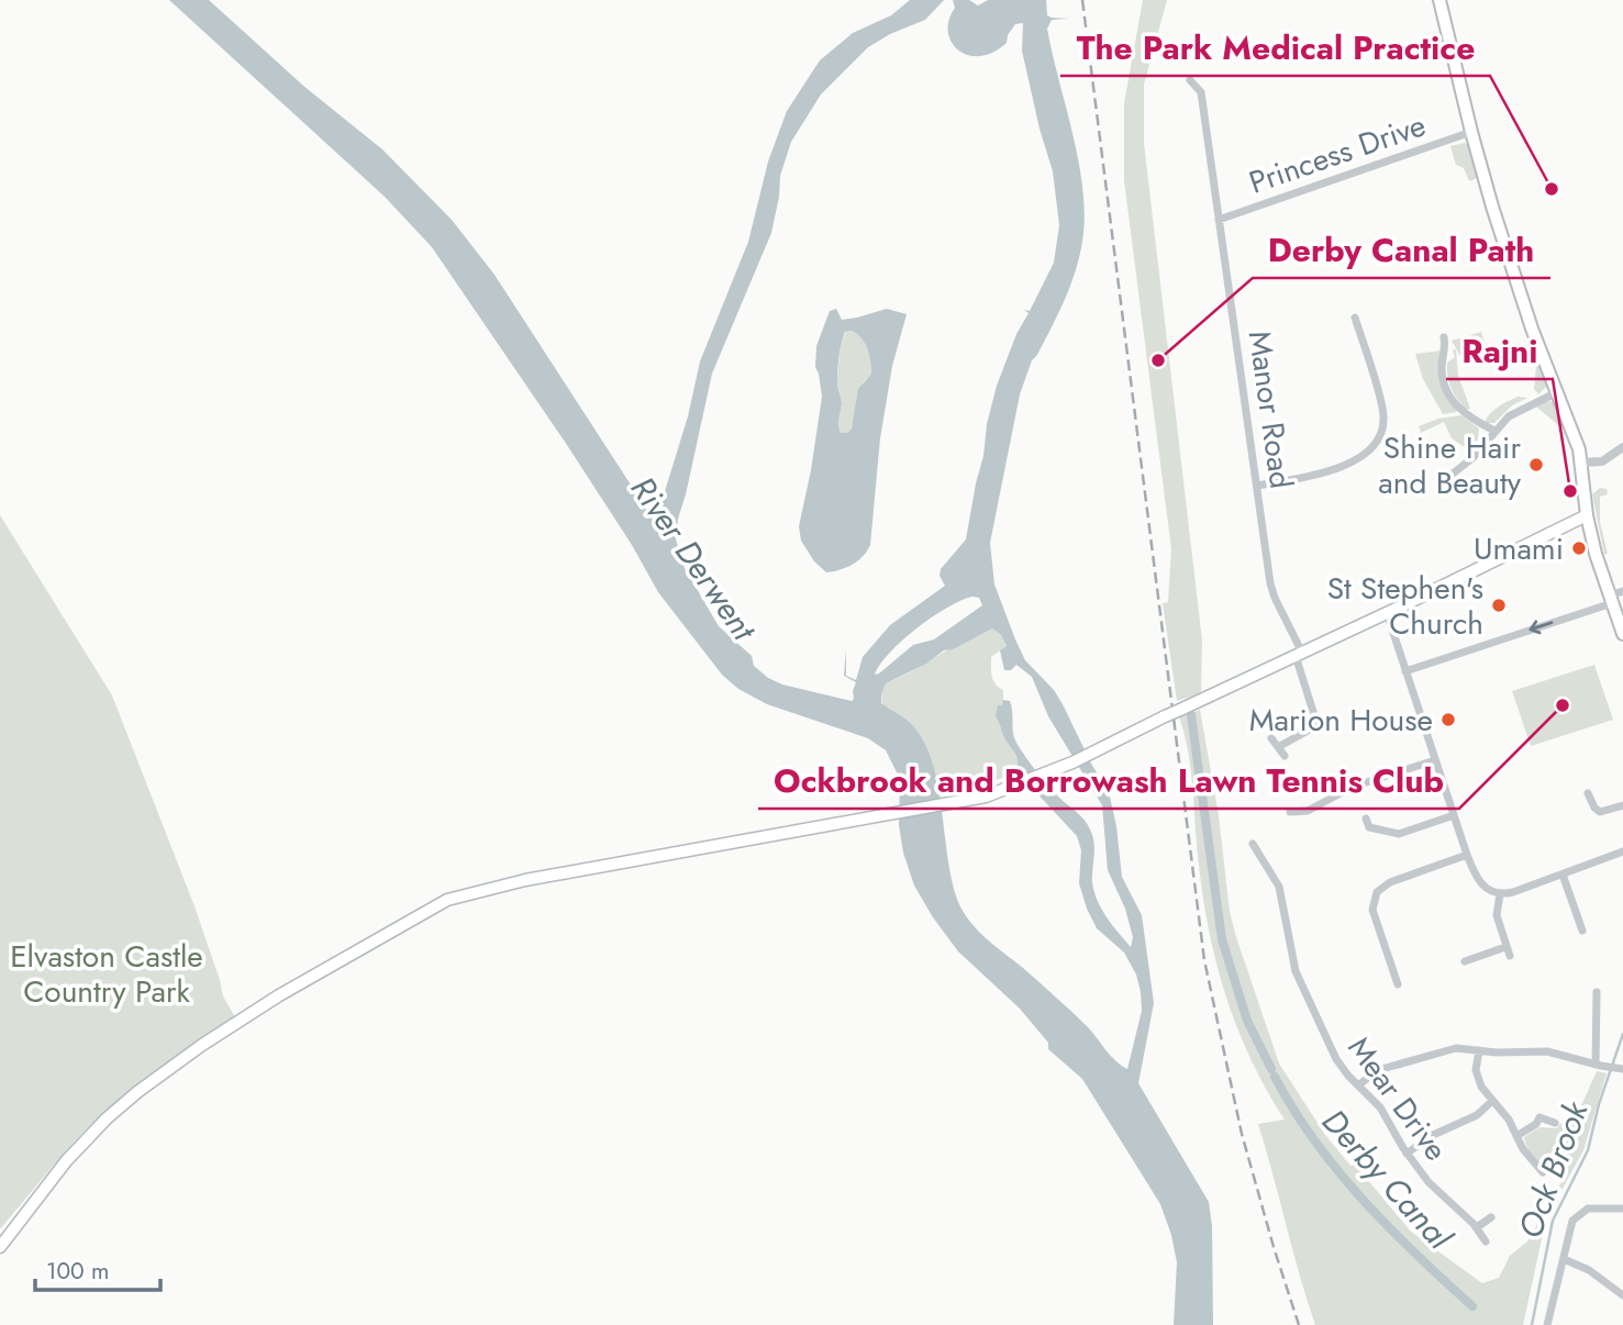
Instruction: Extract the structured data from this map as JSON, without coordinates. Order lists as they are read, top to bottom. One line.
{"streets":{"street":["Princess Drive","Manor Road","Mear Drive"]},"crossings":[["Princess Drive","Manor Road"]],"water":["River Derwent","Ock Brook","Derby Canal"],"parks":["Elvaston Castle Country Park"],"places":["The Park Medical Practice","Derby Canal Path","Shine Hair and Beauty","Rajni","Umami","St Stephen's Church","Ockbrook and Borrowash Lawn Tennis Club","Marion House"],"scale_bar":"100 m"}
